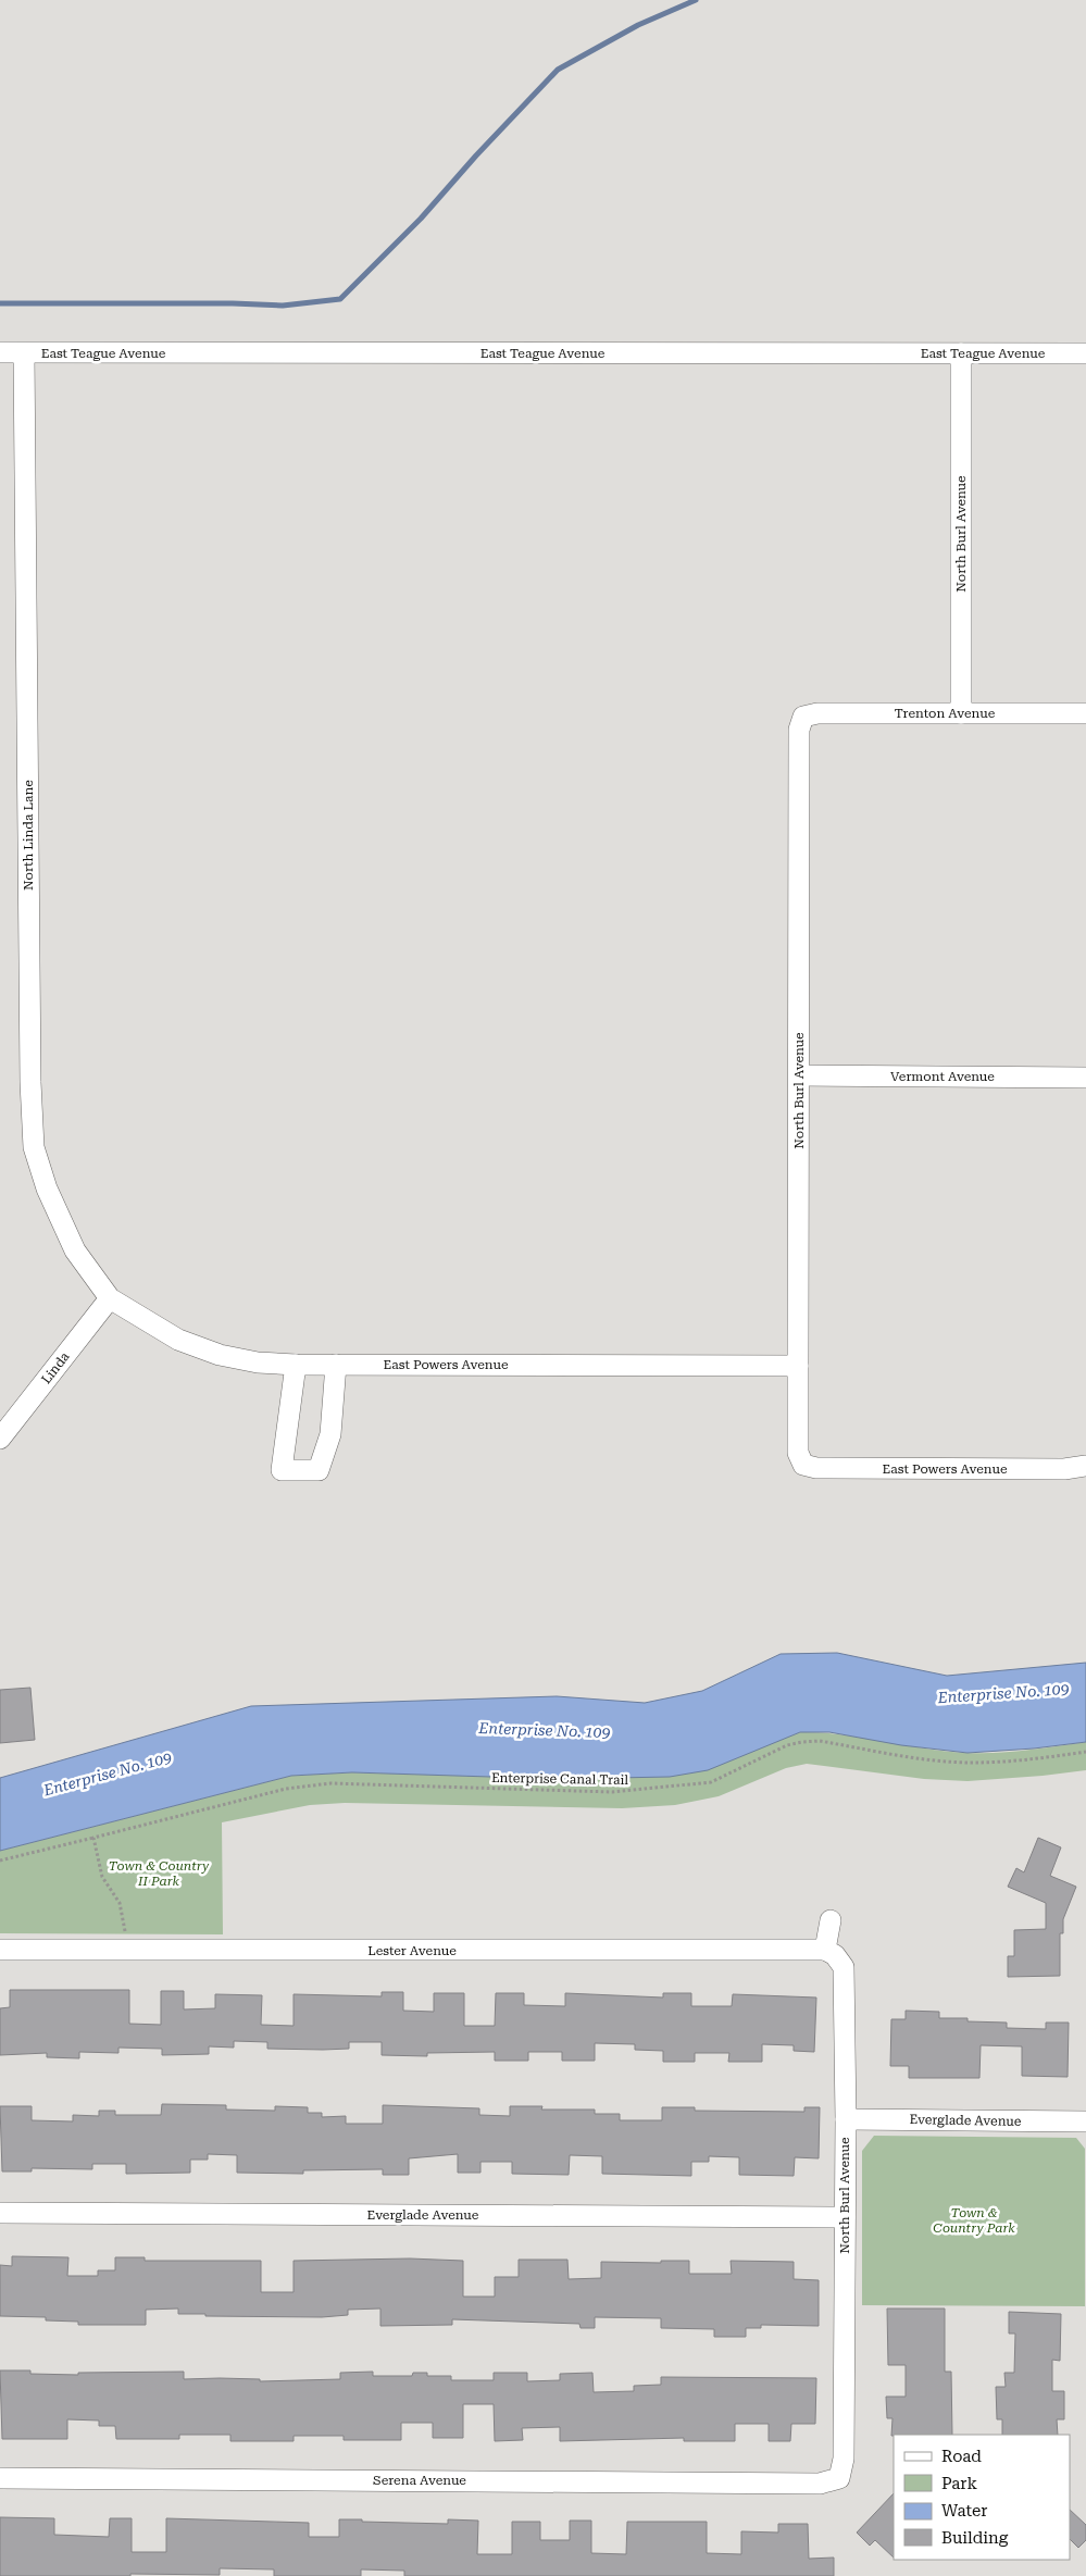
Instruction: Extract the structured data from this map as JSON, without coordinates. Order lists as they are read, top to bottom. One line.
{"streets":{"street":["East Teague Avenue","North Burl Avenue","Trenton Avenue","North Linda Lane","Vermont Avenue","East Powers Avenue","Linda","Lester Avenue","Everglade Avenue","Serena Avenue"],"path":["Enterprise Canal Trail"]},"crossings":[["East Teague Avenue","North Burl Avenue"],["East Teague Avenue","North Linda Lane"],["North Burl Avenue","Trenton Avenue"],["North Burl Avenue","Vermont Avenue"],["North Burl Avenue","East Powers Avenue"],["North Burl Avenue","Lester Avenue"],["North Burl Avenue","Everglade Avenue"],["North Burl Avenue","Serena Avenue"],["North Linda Lane","East Powers Avenue"],["North Linda Lane","Linda"],["East Powers Avenue","Linda"]],"water":["Enterprise No. 109"],"parks":["Town & Country II Park","Town & Country Park"],"legend":["Road","Park","Water","Building"]}
